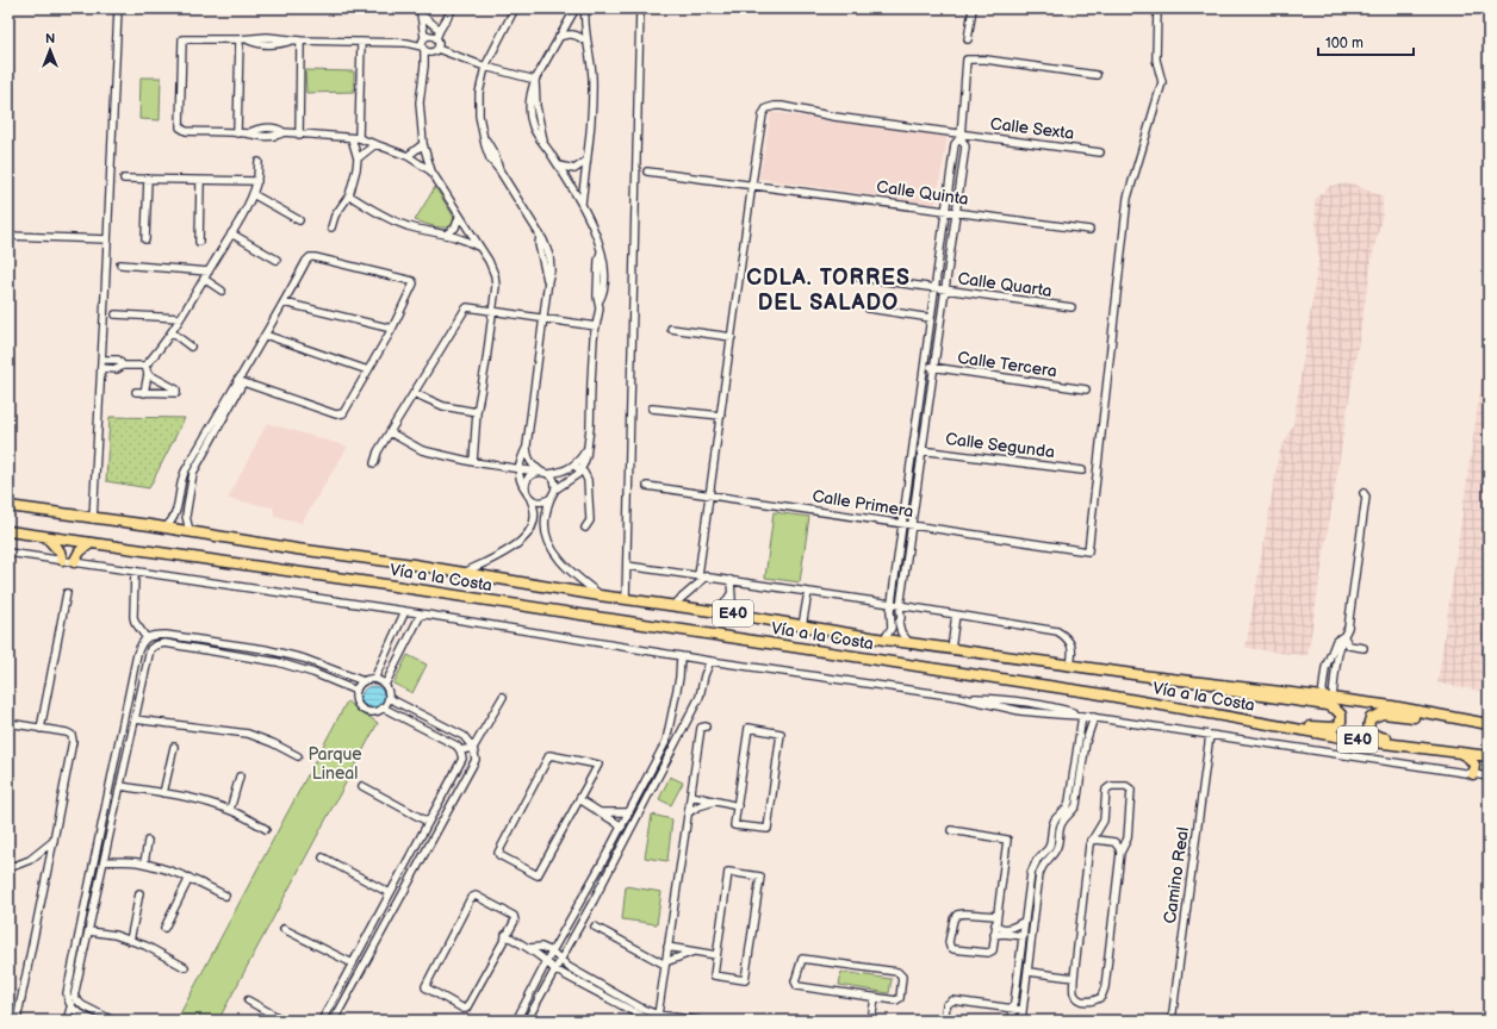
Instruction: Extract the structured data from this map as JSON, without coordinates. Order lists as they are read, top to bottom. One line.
{"streets":{"highway":["Vía a la Costa","E40"],"street":["Calle Sexta","Calle Quinta","Calle Quarta","Calle Tercera","Calle Segunda","Calle Primera","Camino Real"]},"crossings":[["Calle Sexta","Calle Quinta"]],"districts":["CDLA. TORRES DEL SALADO"],"parks":["Parque Lineal"],"scale_bar":"100 m","north":"top"}
